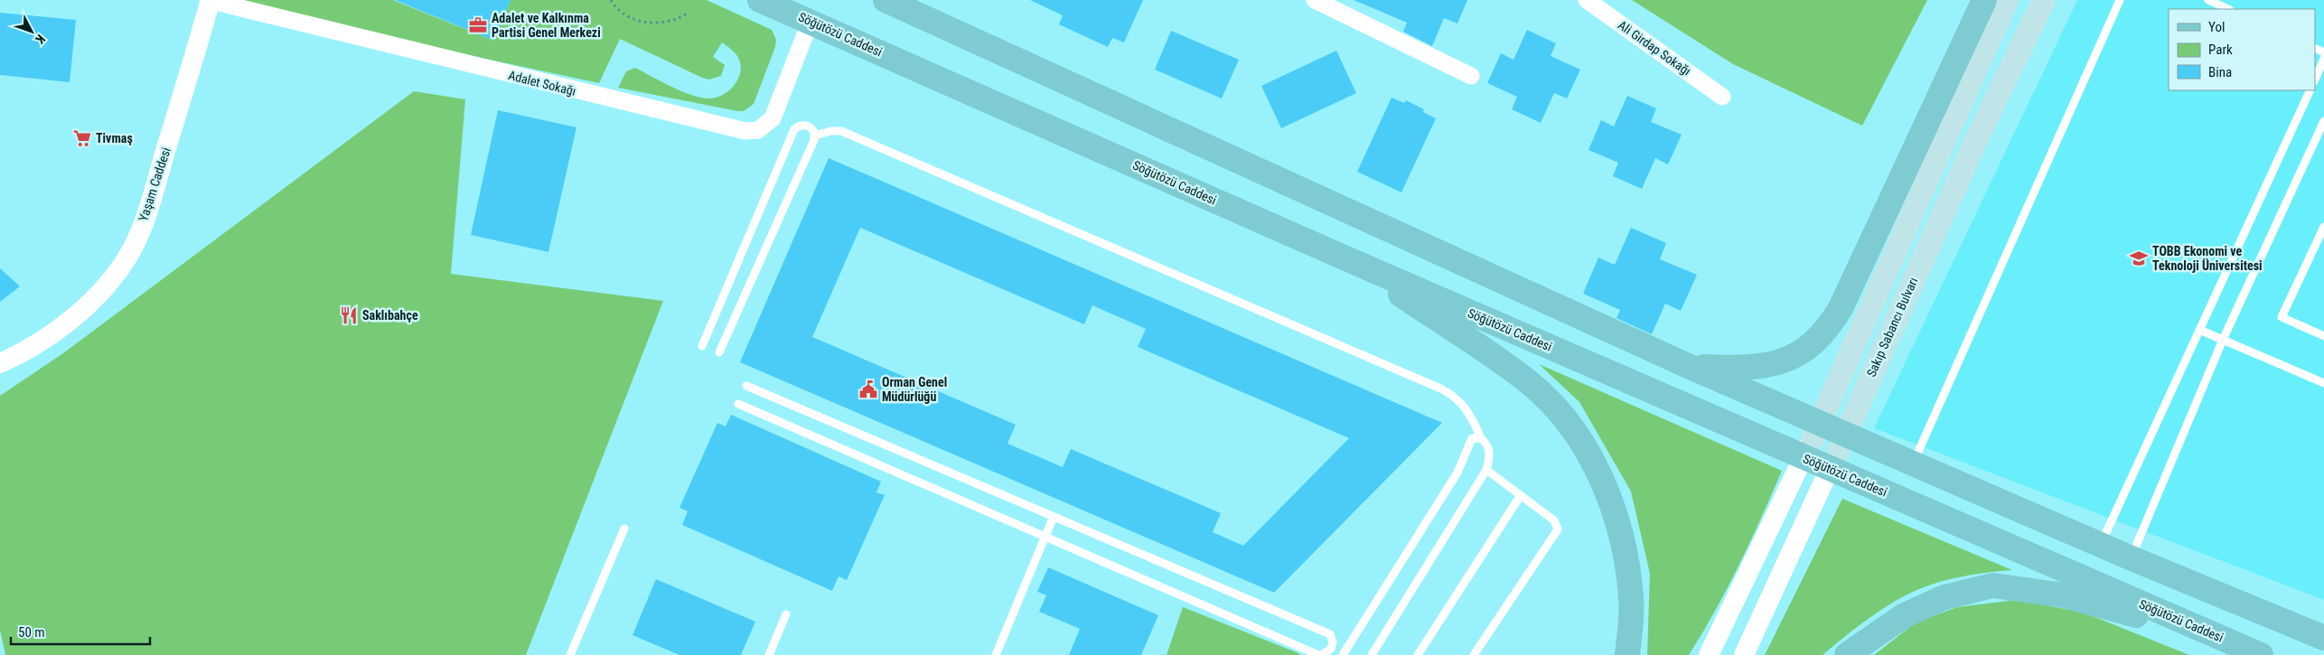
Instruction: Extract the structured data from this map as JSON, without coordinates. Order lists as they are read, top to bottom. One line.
{"streets":{"main road":["Söğütözü Caddesi","Sakıp Sabancı Bulvarı"],"street":["Ali Girdap Sokağı","Adalet Sokağı","Yaşam Caddesi"]},"crossings":[["Söğütözü Caddesi","Adalet Sokağı"],["Adalet Sokağı","Yaşam Caddesi"]],"places":{"office":["Adalet ve Kalkınma Partisi Genel Merkezi"],"supermarket":["Tivmaş"],"school or university":["TOBB Ekonomi ve Teknoloji Üniversitesi"],"restaurant":["Saklıbahçe"],"public building":["Orman Genel Müdürlüğü"]},"legend":["Yol","Park","Bina"],"scale_bar":"50 m","north":"bottom right"}
